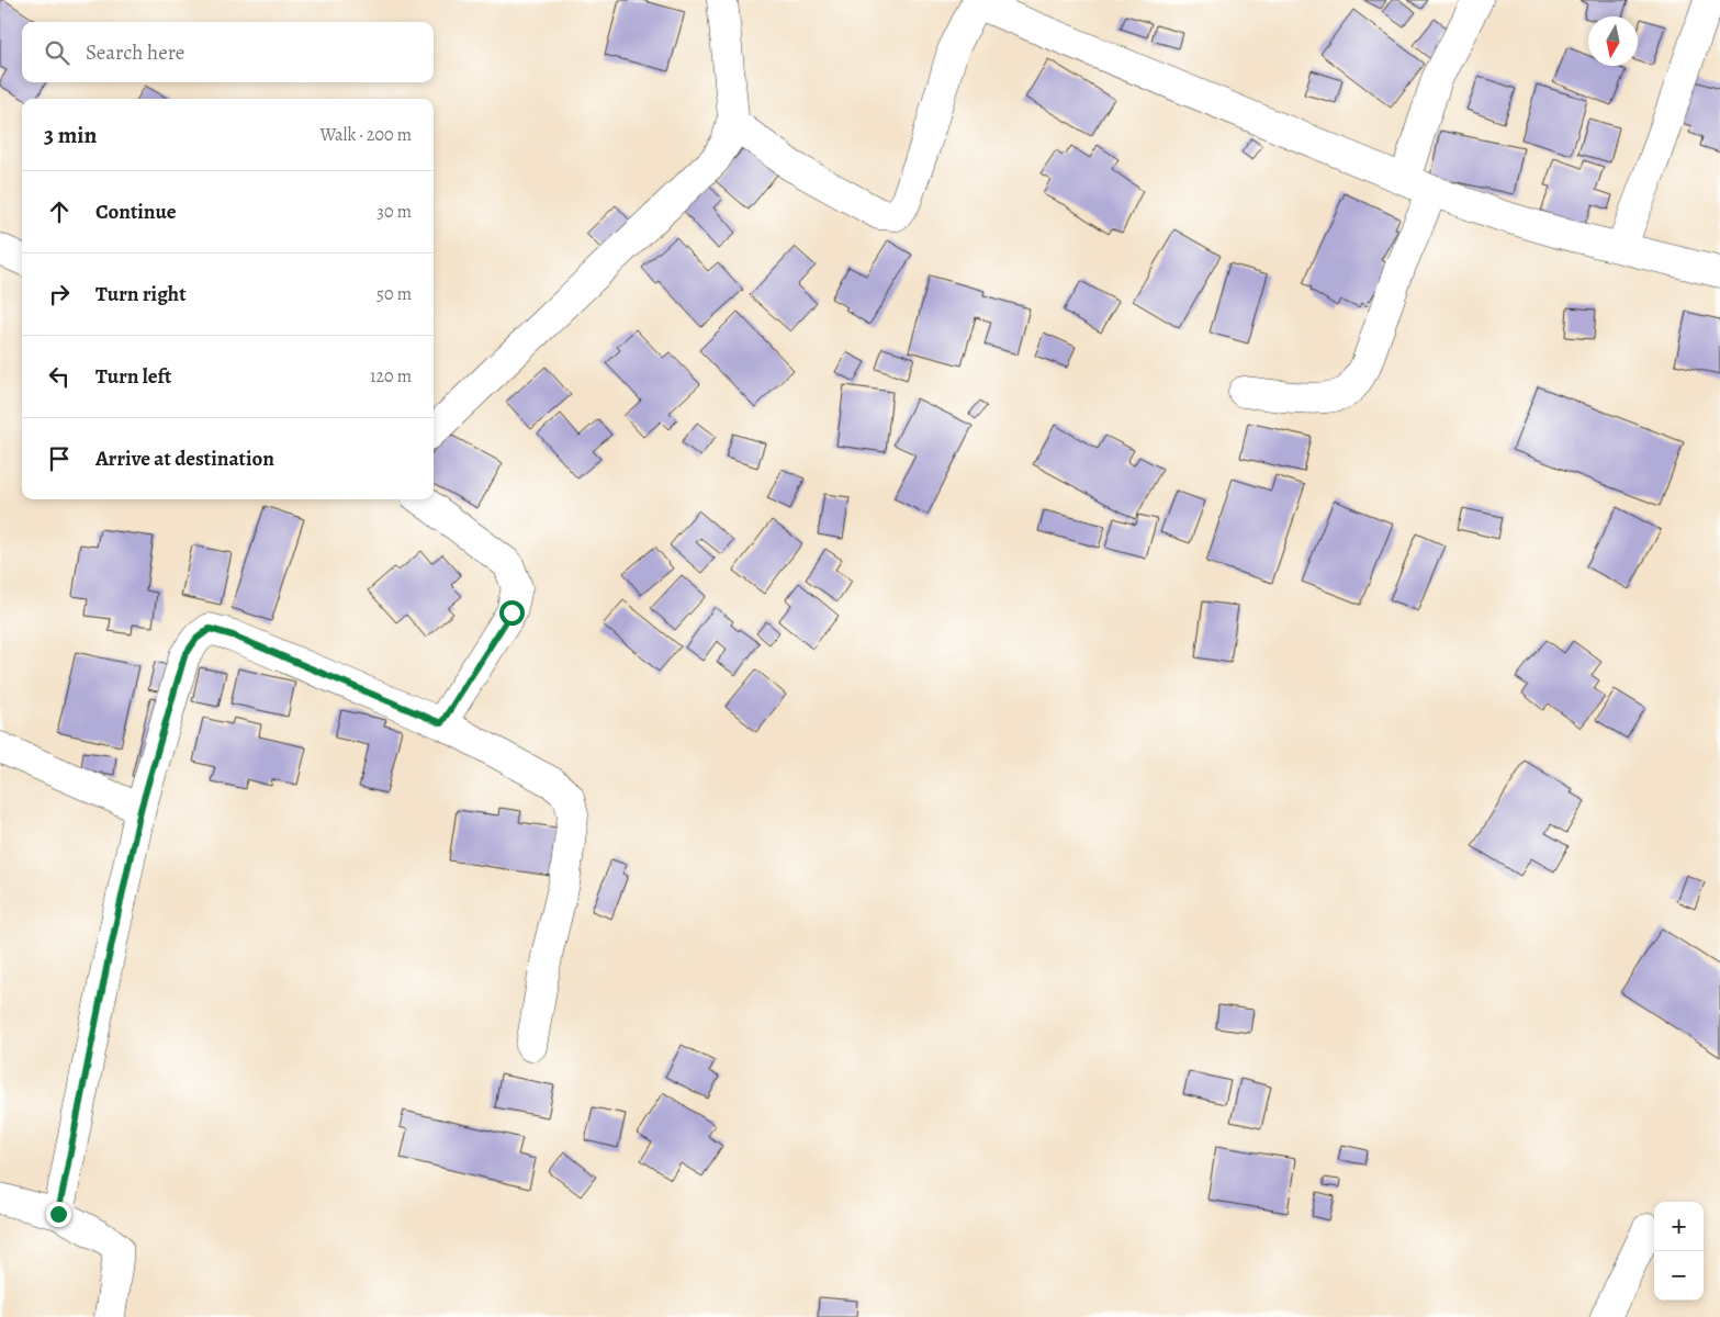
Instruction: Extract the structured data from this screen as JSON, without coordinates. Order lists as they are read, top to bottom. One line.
{"north":"bottom","page":{"search":"Search here","heading":["3 min","Walk · 200 m"],"list":[["Continue","30 m"],["Turn right","50 m"],["Turn left","120 m"],"Arrive at destination"],"map_buttons":["+","−"]}}
